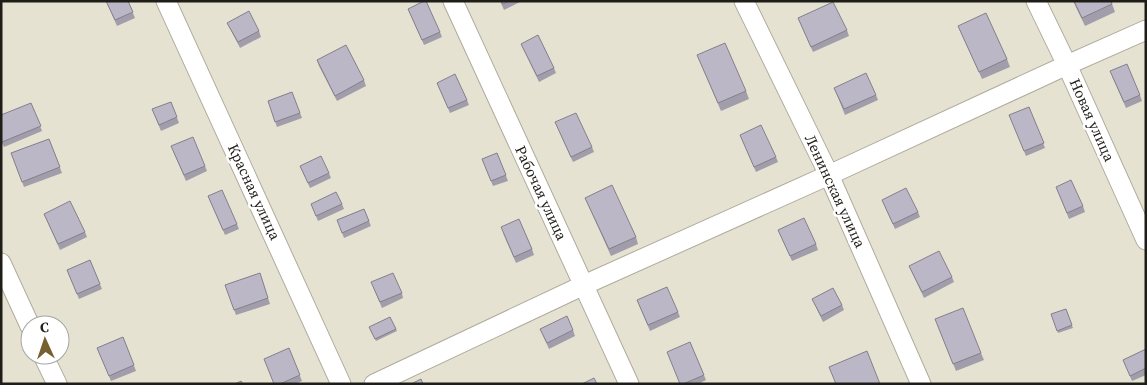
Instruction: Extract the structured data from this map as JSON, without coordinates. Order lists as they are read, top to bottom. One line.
{"streets":{"street":["Новая улица","Ленинская улица","Красная улица","Рабочая улица"]},"north":"top"}
